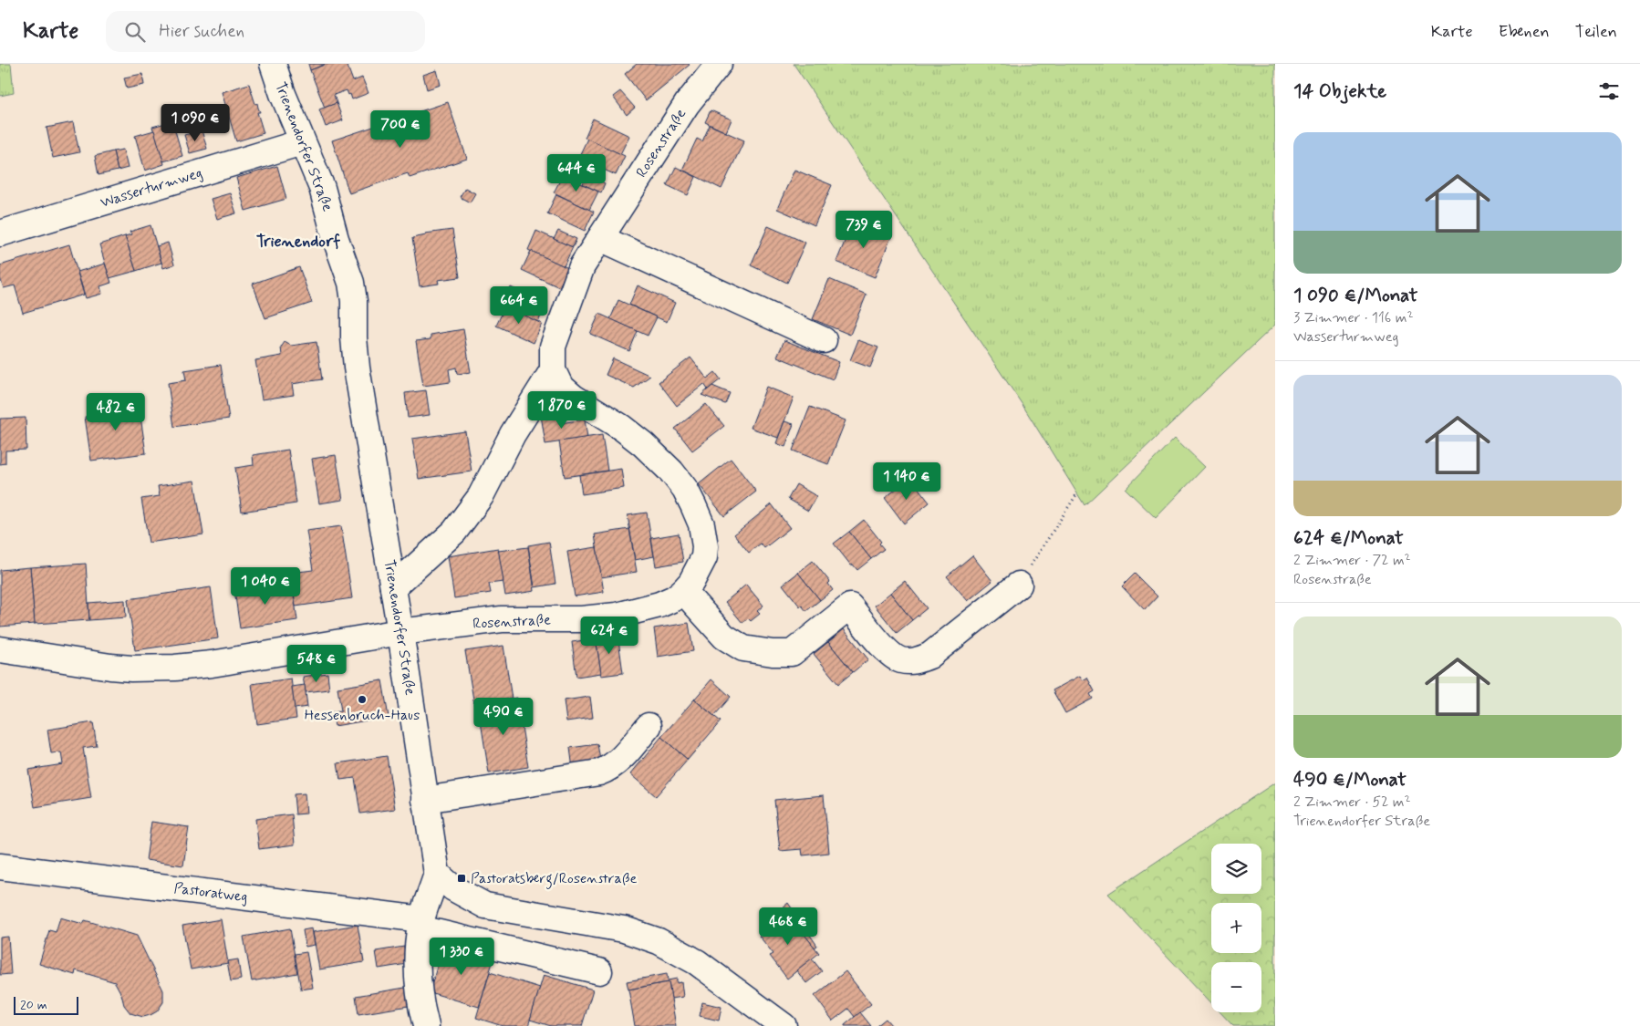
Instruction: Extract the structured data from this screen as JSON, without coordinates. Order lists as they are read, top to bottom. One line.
{"streets":{"street":["Rosenstraße","Trienendorfer Straße","Wasserturmweg","Pastoratweg"]},"crossings":[["Rosenstraße","Trienendorfer Straße"],["Trienendorfer Straße","Wasserturmweg"]],"districts":["Trienendorf"],"places":{"other":["Hessenbruch-Haus"],"transit":["Pastoratsberg/Rosenstraße"]},"scale_bar":"20 m","page":{"header":"Karte","search":"Hier suchen","nav":["Karte","Ebenen","Teilen"],"heading":"14 Objekte","price":["1 090 €","700 €","644 €","739 €","664 €","1 870 €","482 €","1 140 €","1 040 €","624 €","548 €","490 €","468 €","1 330 €"],"list":[{"name":"1 090 €/Monat","note":"3 Zimmer · 116 m² · Wasserturmweg"},{"name":"624 €/Monat","note":"2 Zimmer · 72 m² · Rosenstraße"},{"name":"490 €/Monat","note":"2 Zimmer · 52 m² · Trienendorfer Straße"}],"map_buttons":["+","−"],"scale":"20 m"}}
